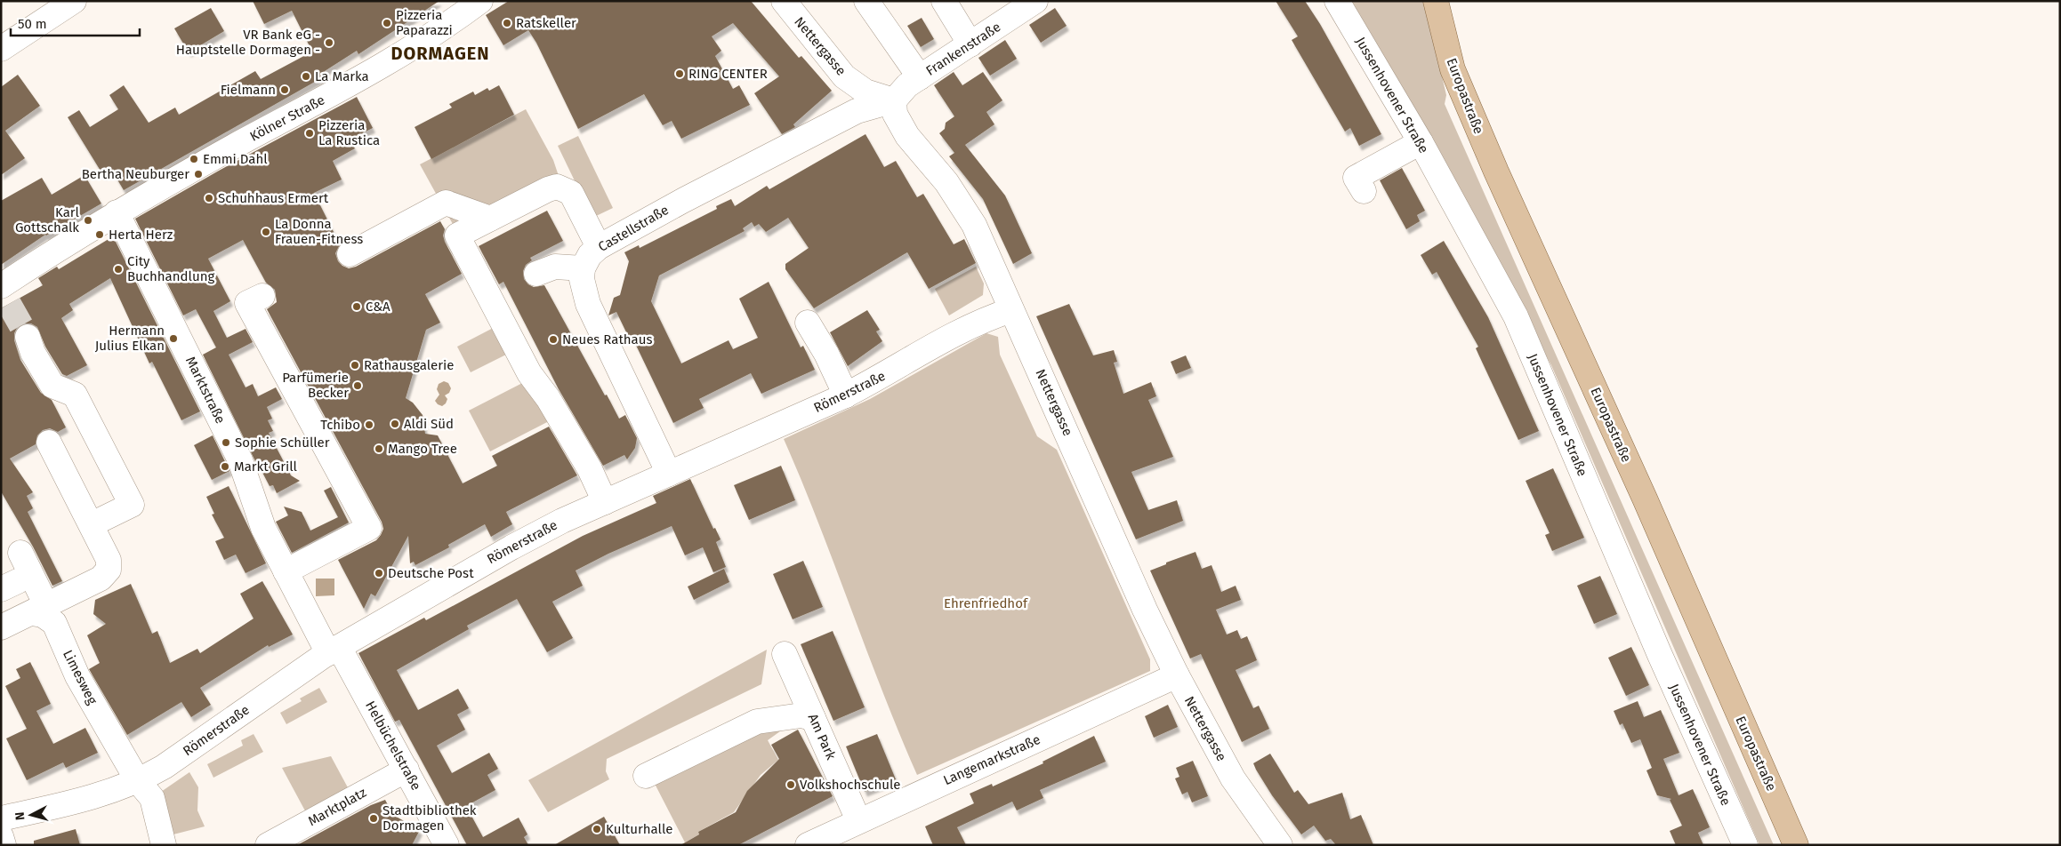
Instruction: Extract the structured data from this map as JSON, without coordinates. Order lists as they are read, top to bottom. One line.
{"streets":{"main road":["Europastraße"],"street":["Nettergasse","Frankenstraße","Jussenhovener Straße","Kölner Straße","Castellstraße","Marktstraße","Römerstraße","Limesweg","Am Park","Helbüchelstraße","Langemarkstraße","Marktplatz"]},"crossings":[["Nettergasse","Frankenstraße"],["Nettergasse","Castellstraße"],["Nettergasse","Römerstraße"],["Nettergasse","Langemarkstraße"],["Frankenstraße","Castellstraße"],["Kölner Straße","Marktstraße"],["Marktstraße","Römerstraße"],["Marktstraße","Helbüchelstraße"],["Römerstraße","Limesweg"],["Römerstraße","Helbüchelstraße"],["Am Park","Langemarkstraße"],["Helbüchelstraße","Marktplatz"]],"districts":["DORMAGEN"],"parks":["Ehrenfriedhof"],"places":["Pizzeria Paparazzi","Ratskeller","VR Bank eG - Hauptstelle Dormagen -","RING CENTER","La Marka","Fielmann","Pizzeria La Rustica","Emmi Dahl","Bertha Neuburger","Schuhhaus Ermert","Karl Gottschalk","La Donna Frauen-Fitness","Herta Herz","City Buchhandlung","C&A","Hermann Julius Elkan","Neues Rathaus","Rathausgalerie","Parfümerie Becker","Aldi Süd","Tchibo","Sophie Schüller","Mango Tree","Markt Grill","Deutsche Post","Volkshochschule","Stadtbibliothek Dormagen","Kulturhalle"],"scale_bar":"50 m","north":"left"}
